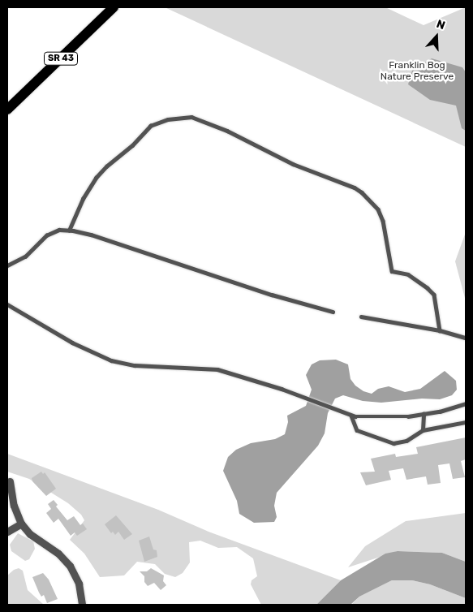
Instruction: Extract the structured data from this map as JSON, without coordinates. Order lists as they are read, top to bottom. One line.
{"streets":{"main road":["SR 43"]},"parks":["Franklin Bog Nature Preserve"],"north":"top"}
